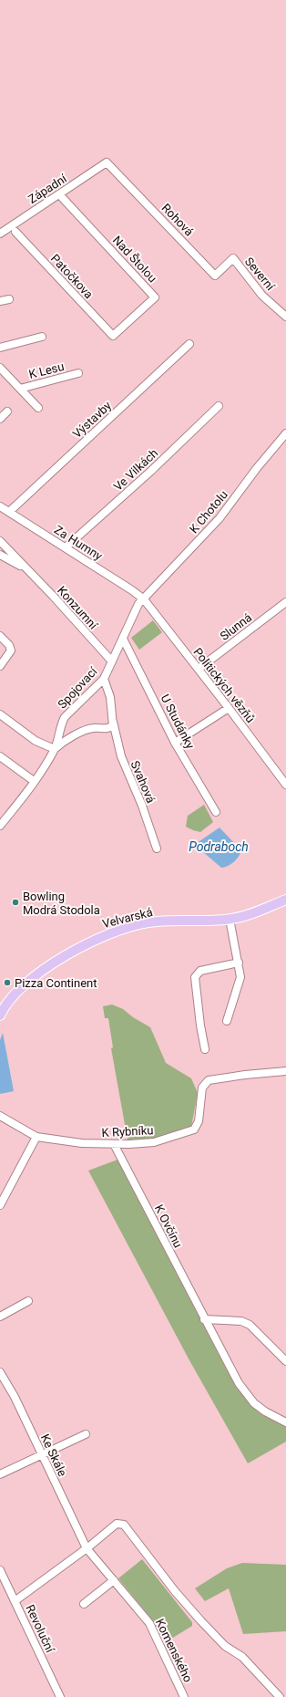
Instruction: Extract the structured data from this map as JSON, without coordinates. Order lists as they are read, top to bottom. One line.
{"streets":{"main road":["Velvarská"],"street":["Západní","Rohová","Nad Štolou","Severní","Patočkova","K Lesu","Výstavby","Ve Vilkách","K Chotolu","Za Humny","Konzumní","Slunná","Politických vězňů","Spojovací","U Studánky","Svahová","K Rybníku","K Ovčínu","Ke Skále","Revoluční","Komenského"]},"crossings":[["Západní","Rohová"],["Západní","Nad Štolou"],["Rohová","Severní"],["Nad Štolou","Patočkova"],["Výstavby","Za Humny"],["Ve Vilkách","Za Humny"],["K Chotolu","Za Humny"],["K Chotolu","Politických vězňů"],["K Chotolu","Spojovací"],["Za Humny","Politických vězňů"],["Za Humny","Spojovací"],["Konzumní","Spojovací"],["Slunná","Politických vězňů"],["Politických vězňů","Spojovací"],["Spojovací","U Studánky"],["Spojovací","Svahová"],["K Rybníku","K Ovčínu"],["Ke Skále","Komenského"]],"water":["Podraboch"],"places":["Bowling Modrá Stodola","Pizza Continent"]}
